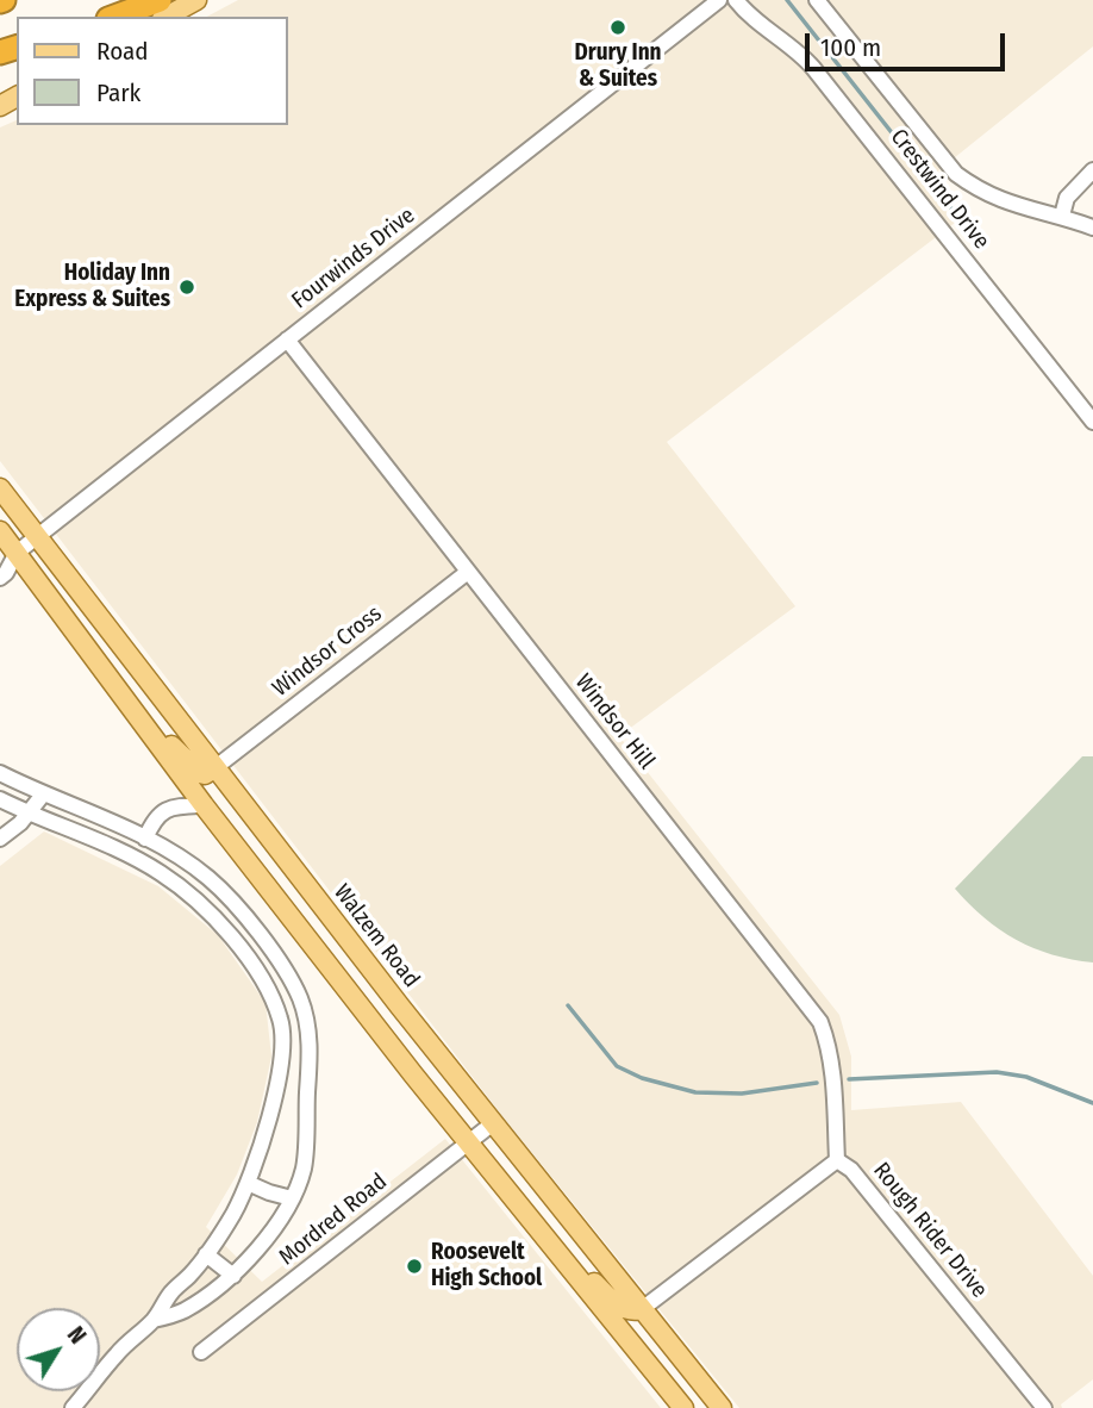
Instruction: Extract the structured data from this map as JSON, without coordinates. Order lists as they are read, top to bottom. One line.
{"streets":{"main road":["Walzem Road"],"street":["Crestwind Drive","Fourwinds Drive","Windsor Cross","Windsor Hill","Mordred Road","Rough Rider Drive"]},"crossings":[["Fourwinds Drive","Windsor Hill"],["Fourwinds Drive","Walzem Road"],["Windsor Cross","Windsor Hill"],["Windsor Cross","Walzem Road"],["Windsor Hill","Rough Rider Drive"],["Walzem Road","Mordred Road"],["Walzem Road","Rough Rider Drive"]],"places":["Drury Inn & Suites","Holiday Inn Express & Suites","Roosevelt High School"],"legend":["Road","Park"],"scale_bar":"100 m","north":"top right"}
